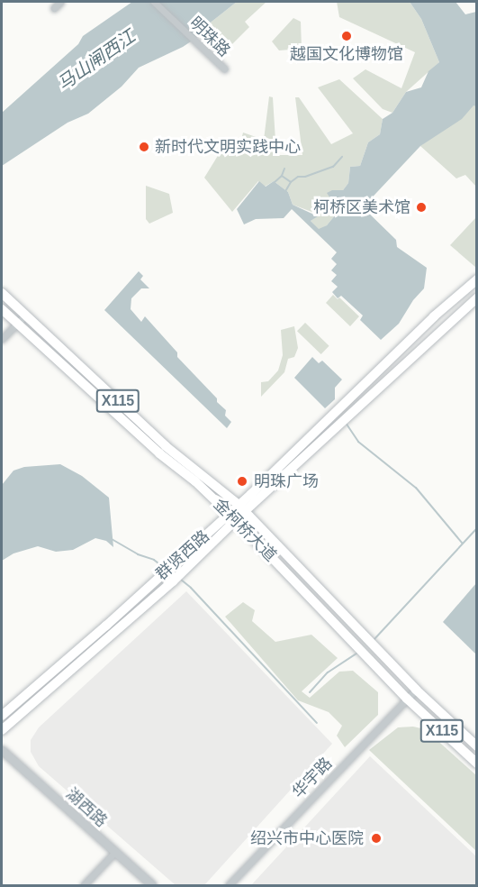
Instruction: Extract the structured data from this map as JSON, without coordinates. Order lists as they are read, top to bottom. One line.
{"streets":{"main road":["X115","金柯桥大道","群贤西路"],"street":["明珠路","华宇路","湖西路"]},"crossings":[["金柯桥大道","群贤西路"],["金柯桥大道","华宇路"]],"water":["马山闸西江"],"places":["越国文化博物馆","新时代文明实践中心","柯桥区美术馆","明珠广场","绍兴市中心医院"]}
